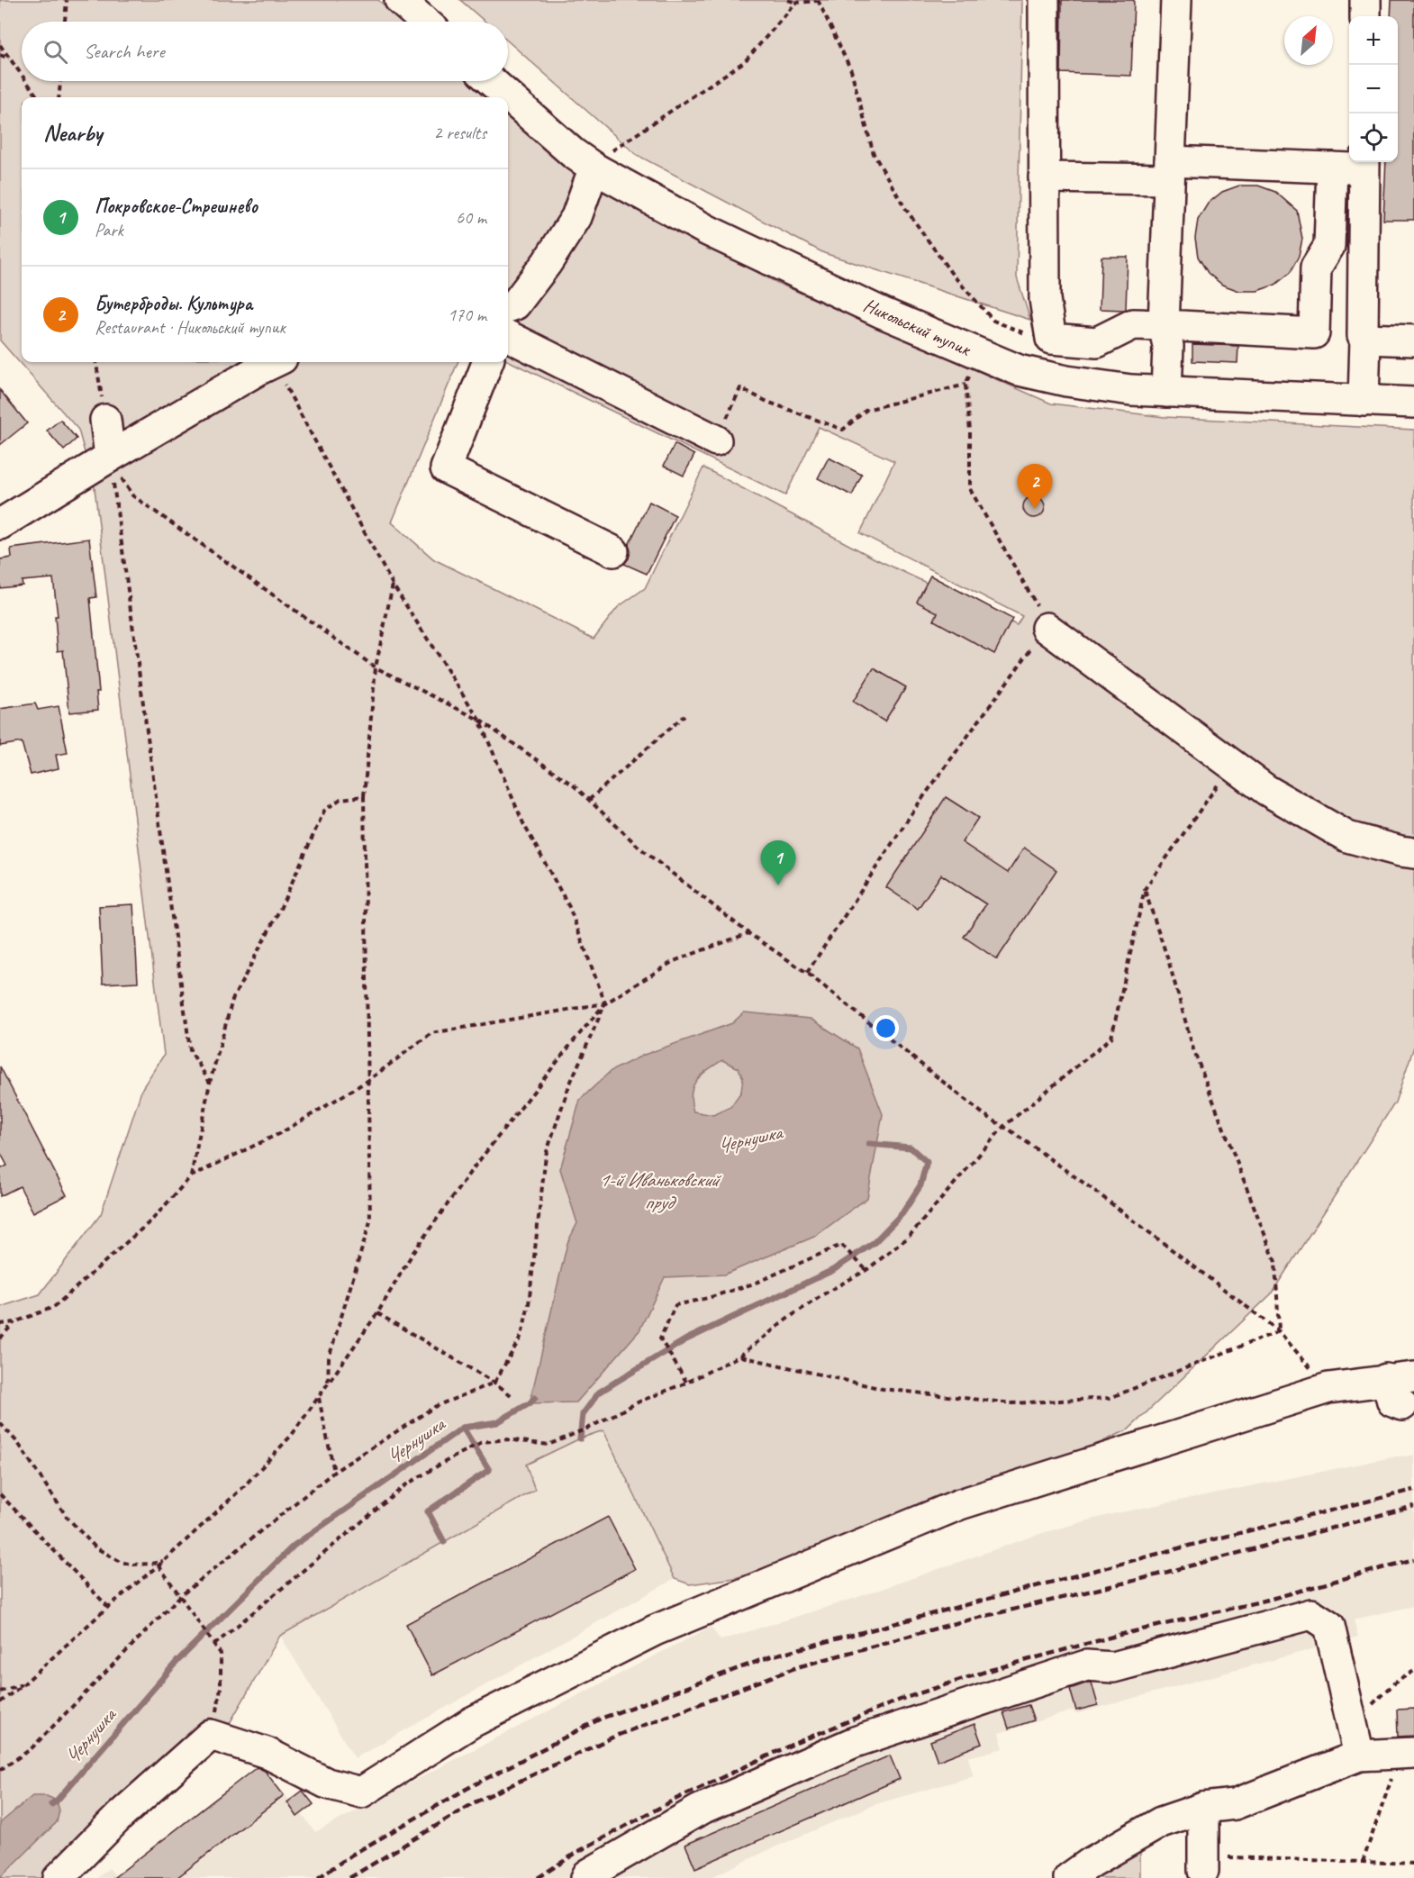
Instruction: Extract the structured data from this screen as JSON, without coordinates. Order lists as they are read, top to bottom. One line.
{"streets":{"street":["Никольский тупик"]},"water":["Чернушка","1-й Иваньковский пруд"],"north":"top right","page":{"map_buttons":["+","−"],"search":"Search here","heading":["Nearby","2 results"],"list":[{"mark":"1","name":"Покровское-Стрешнево","note":"Park","value":"60 m"},{"mark":"2","name":"Бутерброды. Культура","note":"Restaurant · Никольский тупик","value":"170 m"}],"pins":["2","1"]}}
